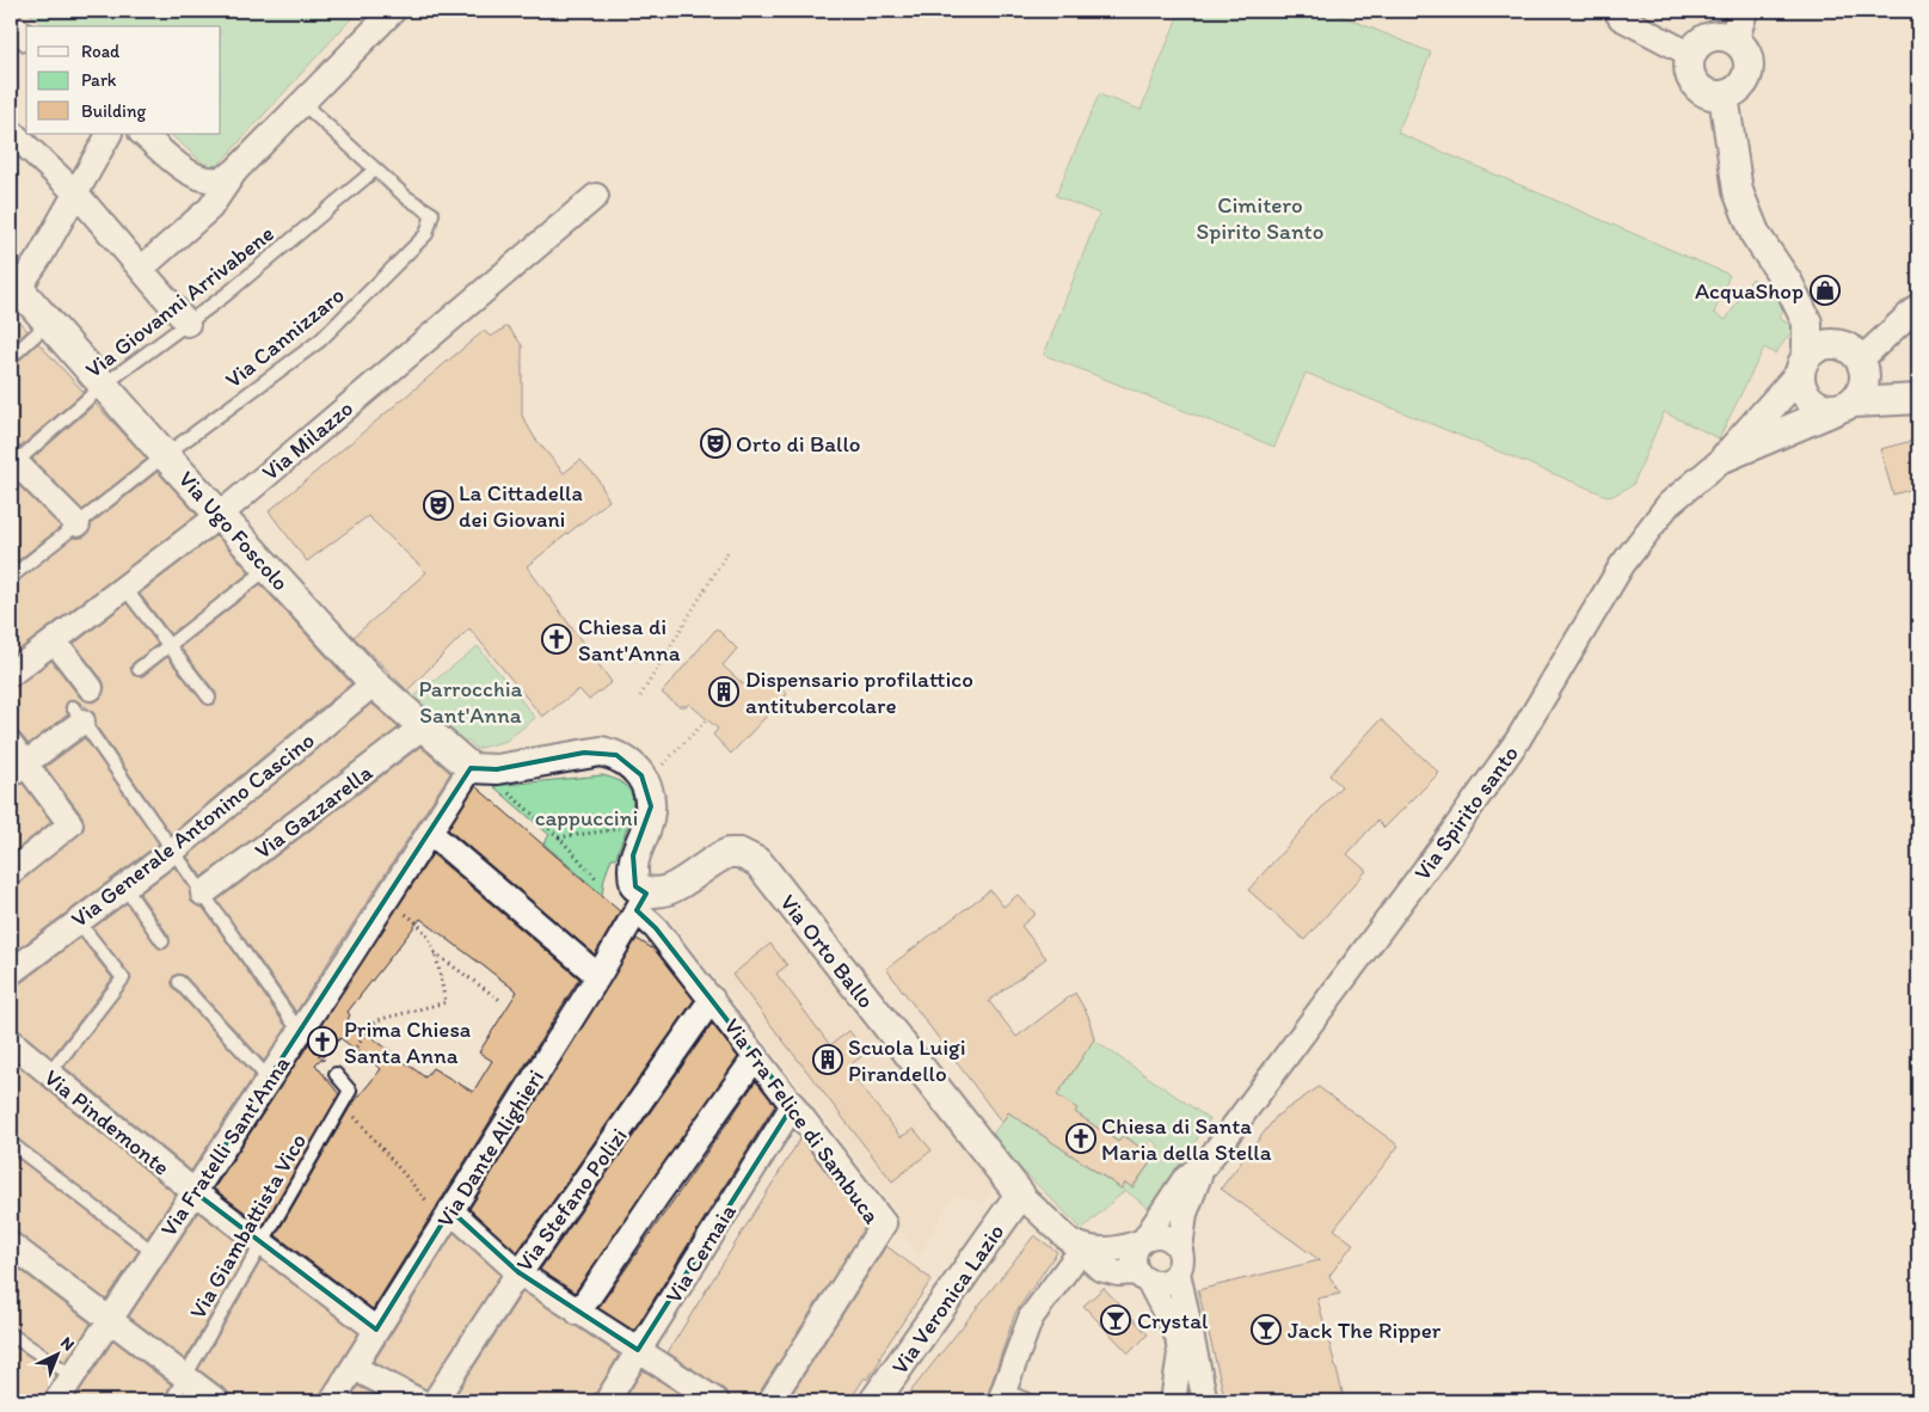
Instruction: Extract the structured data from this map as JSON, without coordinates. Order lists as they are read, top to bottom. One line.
{"streets":{"street":["Via Milazzo","Via Ugo Foscolo","Via Gazzarella","Via Spirito santo","Via Generale Antonino Cascino","Via Orto Ballo","Via Fra Felice di Sambuca","Via Pindemonte","Via Fratelli Sant'Anna","Via Dante Alighieri","Via Stefano Polizi","Via Cernaia","Via Veronica Lazio"],"lane":["Via Giovanni Arrivabene","Via Cannizzaro","Via Giambattista Vico"]},"crossings":[["Via Giovanni Arrivabene","Via Cannizzaro"],["Via Giovanni Arrivabene","Via Ugo Foscolo"],["Via Cannizzaro","Via Ugo Foscolo"],["Via Milazzo","Via Ugo Foscolo"],["Via Ugo Foscolo","Via Gazzarella"],["Via Ugo Foscolo","Via Generale Antonino Cascino"],["Via Ugo Foscolo","Via Fratelli Sant'Anna"],["Via Orto Ballo","Via Fra Felice di Sambuca"],["Via Orto Ballo","Via Dante Alighieri"],["Via Orto Ballo","Via Veronica Lazio"],["Via Fra Felice di Sambuca","Via Dante Alighieri"],["Via Fra Felice di Sambuca","Via Stefano Polizi"],["Via Fra Felice di Sambuca","Via Cernaia"],["Via Pindemonte","Via Fratelli Sant'Anna"],["Via Pindemonte","Via Dante Alighieri"],["Via Pindemonte","Via Giambattista Vico"]],"parks":["Cimitero Spirito Santo","Parrocchia Sant'Anna","cappuccini"],"places":{"shop":["AcquaShop"],"theatre":["Orto di Ballo","La Cittadella dei Giovani"],"church":["Chiesa di Sant'Anna","Prima Chiesa Santa Anna","Chiesa di Santa Maria della Stella"],"building":["Dispensario profilattico antitubercolare","Scuola Luigi Pirandello"],"bar":["Crystal","Jack The Ripper"]},"legend":["Road","Park","Building"],"north":"top right"}
